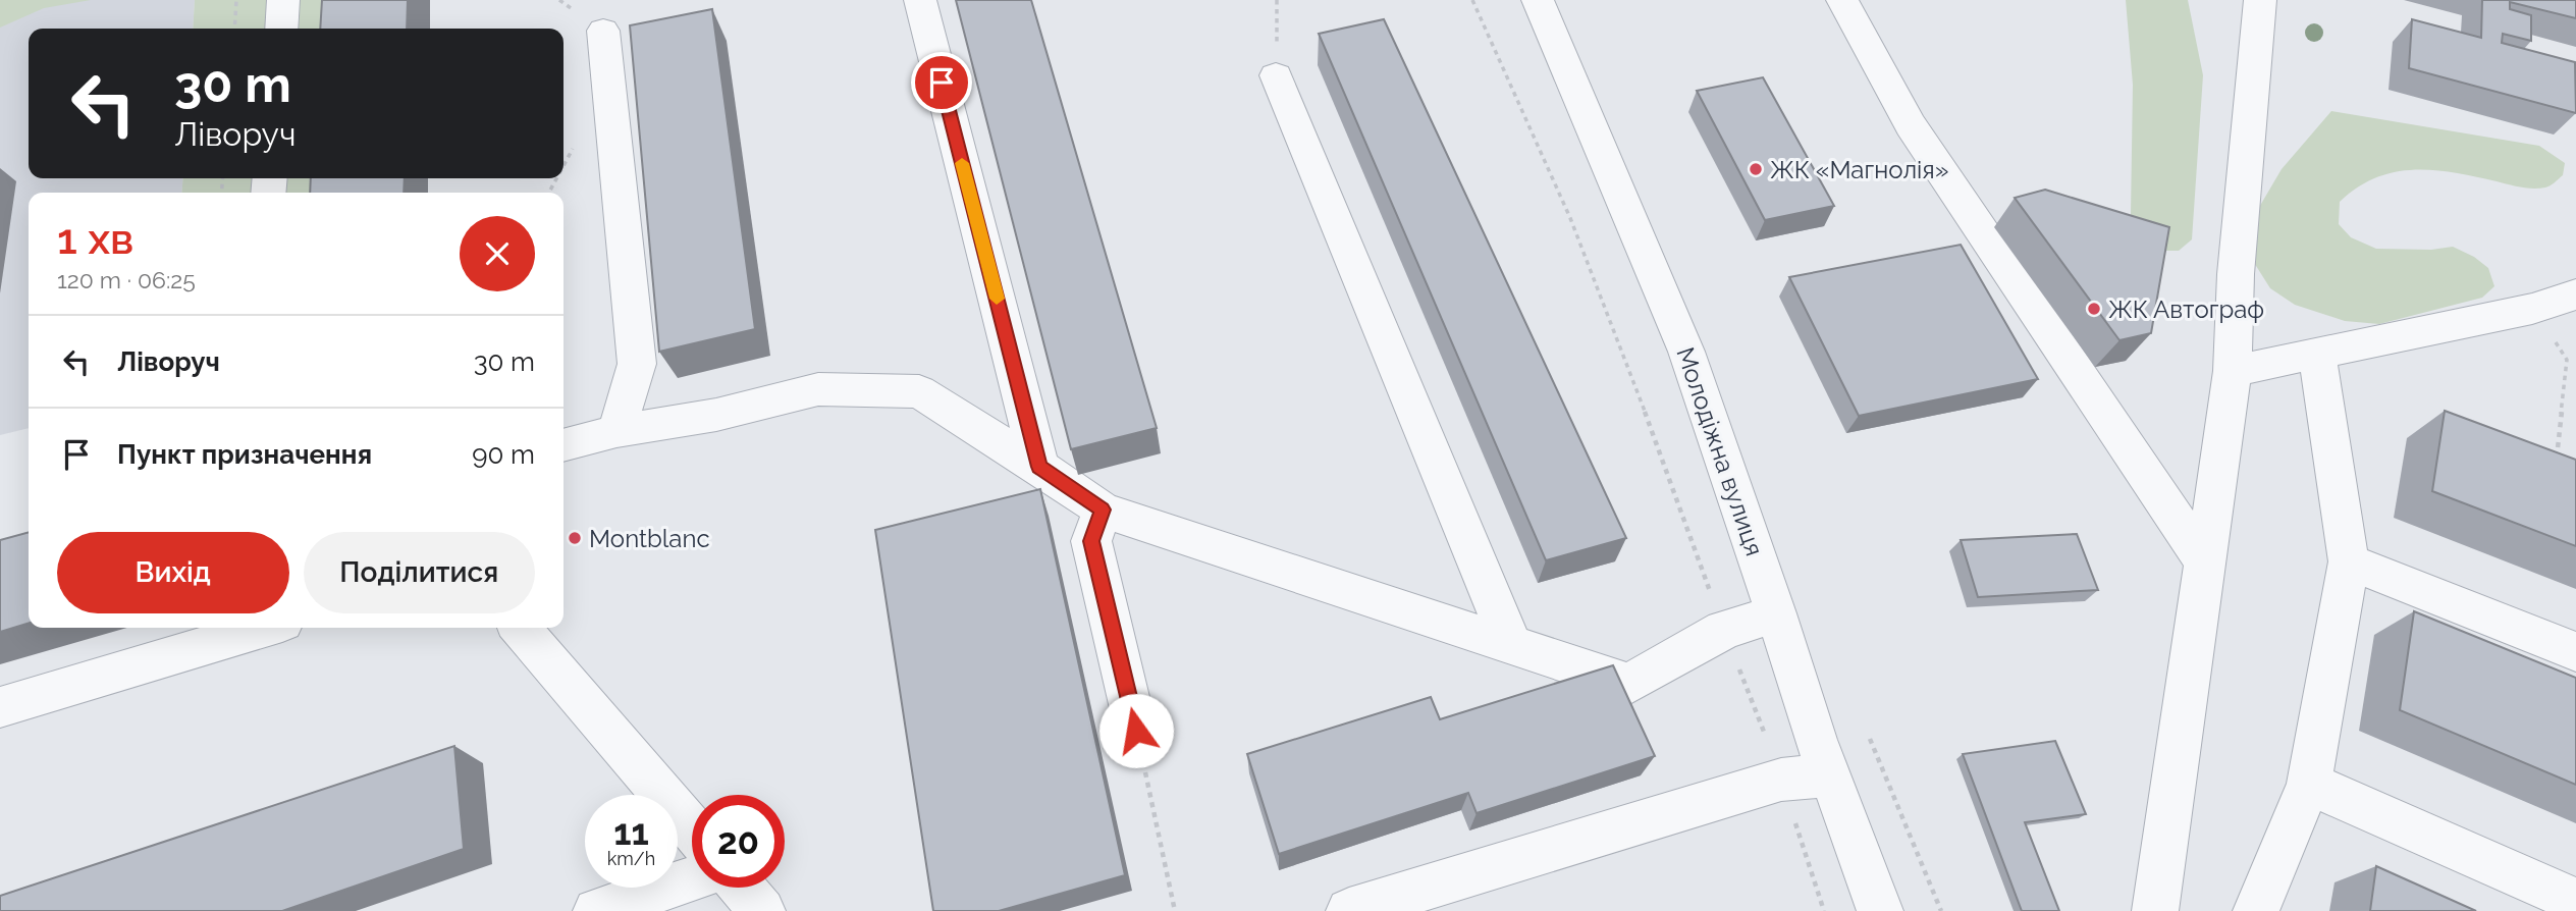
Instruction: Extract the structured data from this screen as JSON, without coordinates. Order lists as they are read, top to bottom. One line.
{"streets":{"street":["Молодіжна вулиця"]},"places":["ЖК «Магнолія»","ЖК Автограф","Montblanc"],"page":{"turn":["30 m","Ліворуч"],"heading":["1 хв","120 m · 06:25"],"list":[{"name":"Ліворуч","value":"30 m"},{"name":"Пункт призначення","value":"90 m"}],"buttons":["Вихід","Поділитися"],"speed":"11 km/h","limit":"20"}}
